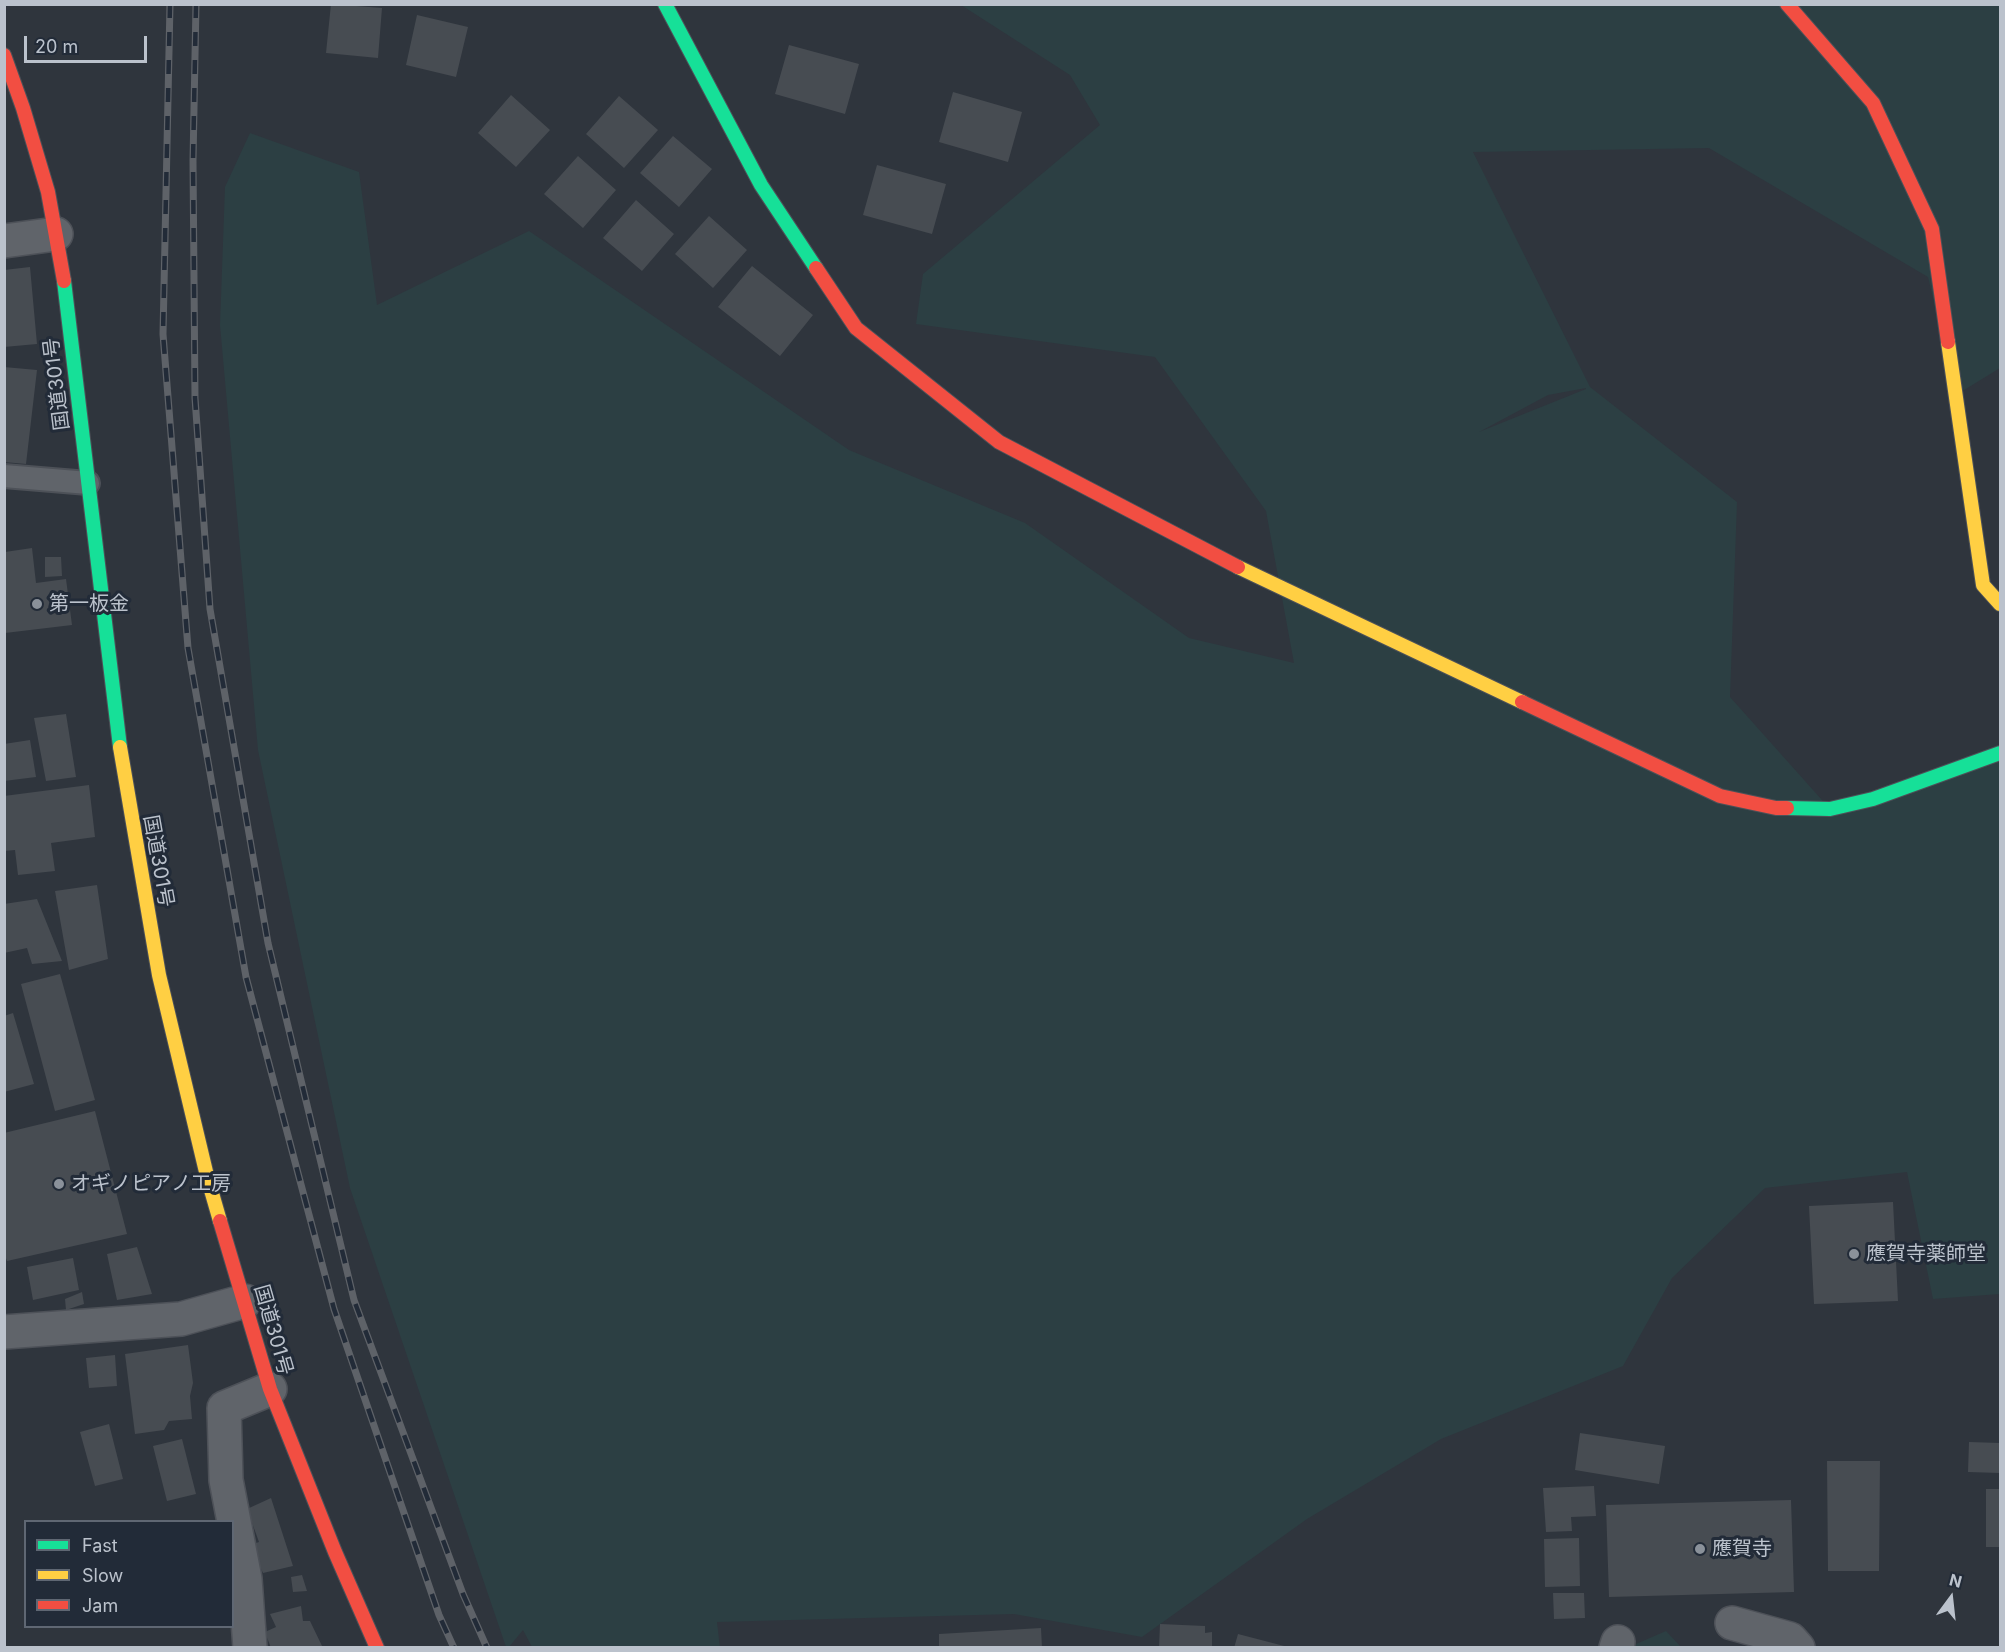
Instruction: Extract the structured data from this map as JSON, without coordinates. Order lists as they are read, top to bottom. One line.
{"streets":{"main road":["国道301号"]},"places":["第一板金","オギノピアノ工房","應賀寺薬師堂","應賀寺"],"legend":["Fast","Slow","Jam"],"scale_bar":"20 m","north":"top"}
